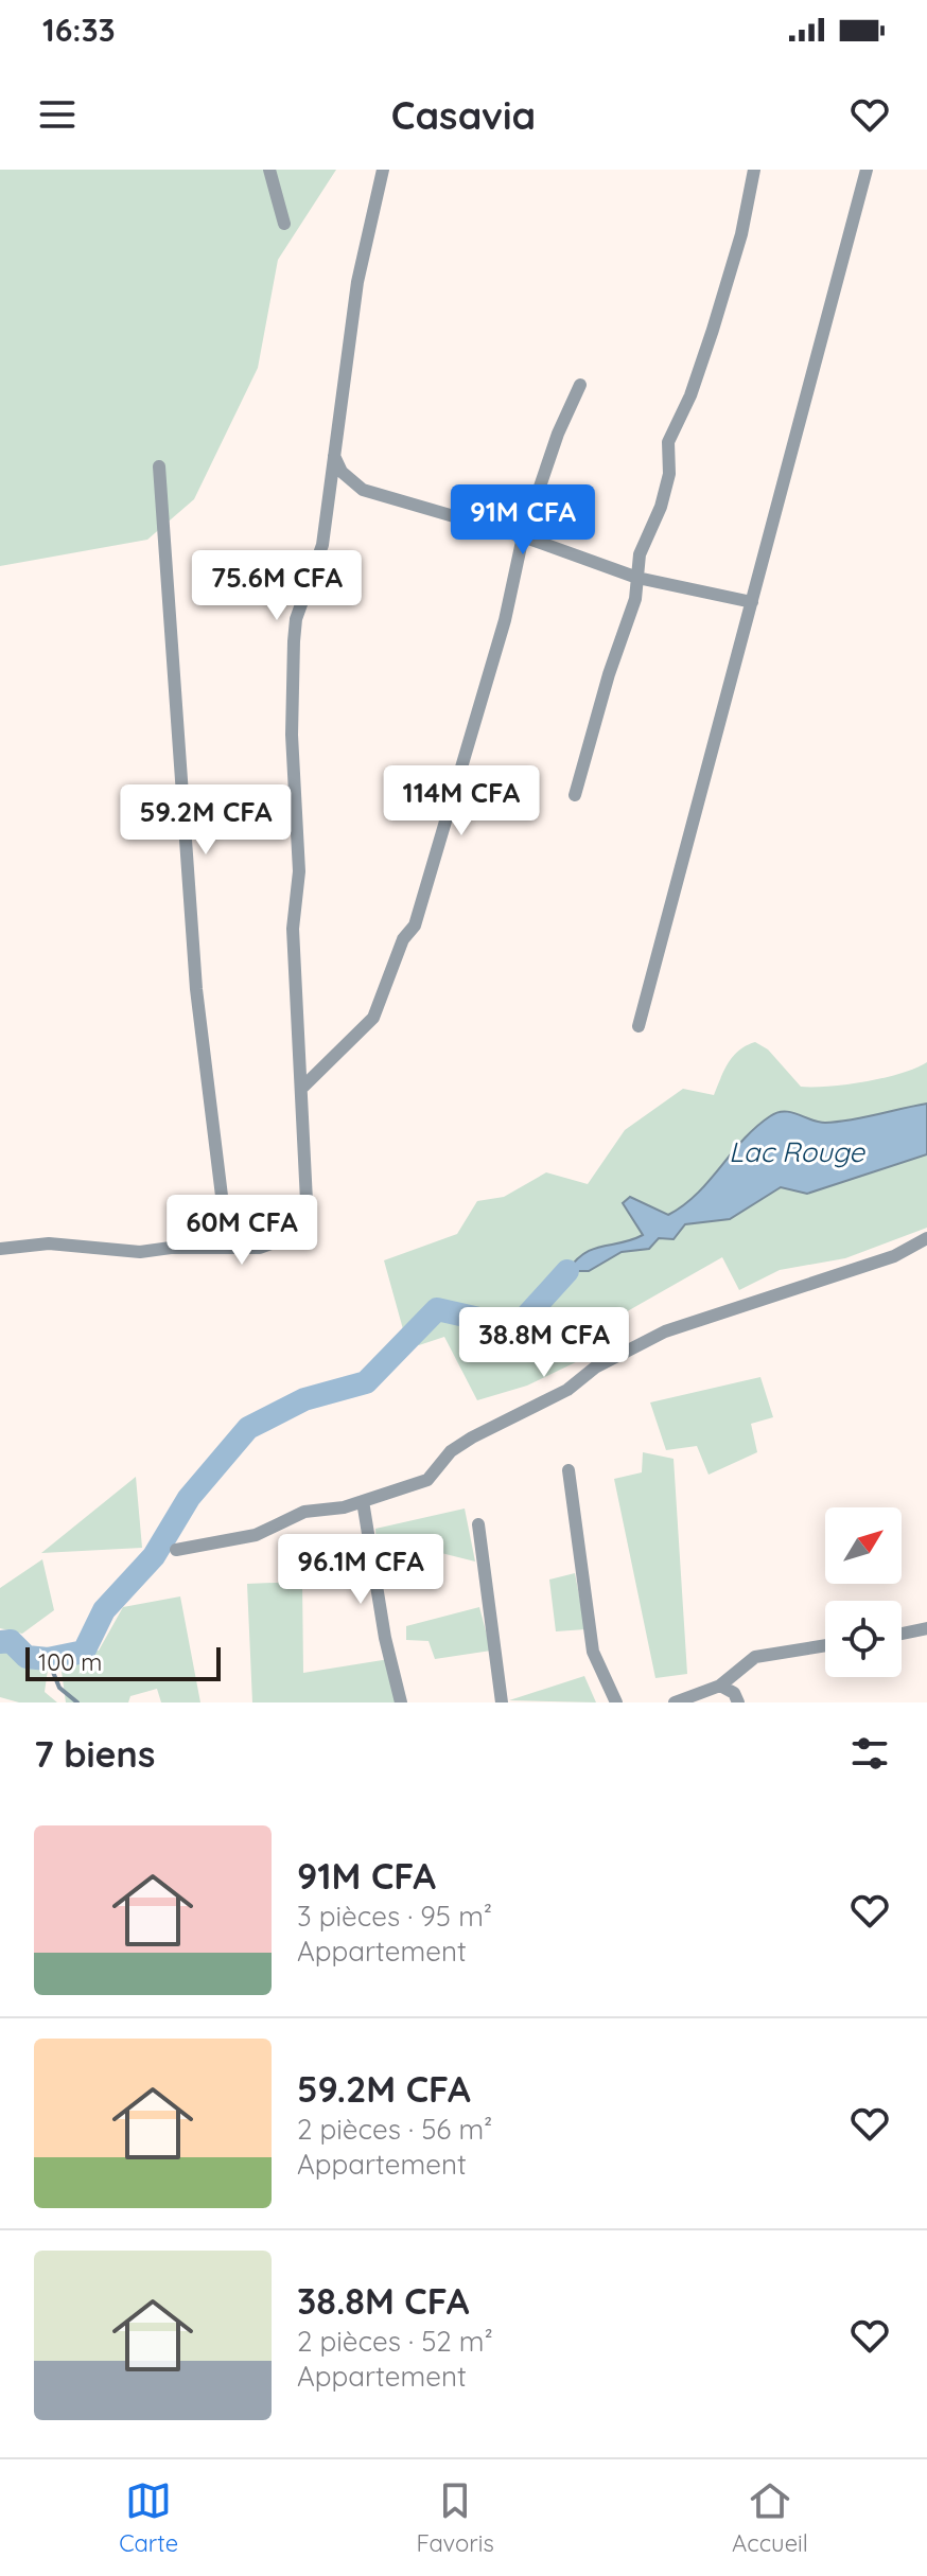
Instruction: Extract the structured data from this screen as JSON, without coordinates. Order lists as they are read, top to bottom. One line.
{"water":["Lac Rouge"],"scale_bar":"100 m","north":"top right","page":{"status":"16:33","header":"Casavia","price":["91M CFA","75.6M CFA","114M CFA","59.2M CFA","60M CFA","38.8M CFA","96.1M CFA"],"scale":"100 m","heading":"7 biens","list":[{"name":"91M CFA","note":"3 pièces · 95 m² · Appartement"},{"name":"59.2M CFA","note":"2 pièces · 56 m² · Appartement"},{"name":"38.8M CFA","note":"2 pièces · 52 m² · Appartement"}],"tabs":["Carte","Favoris","Accueil"]}}
